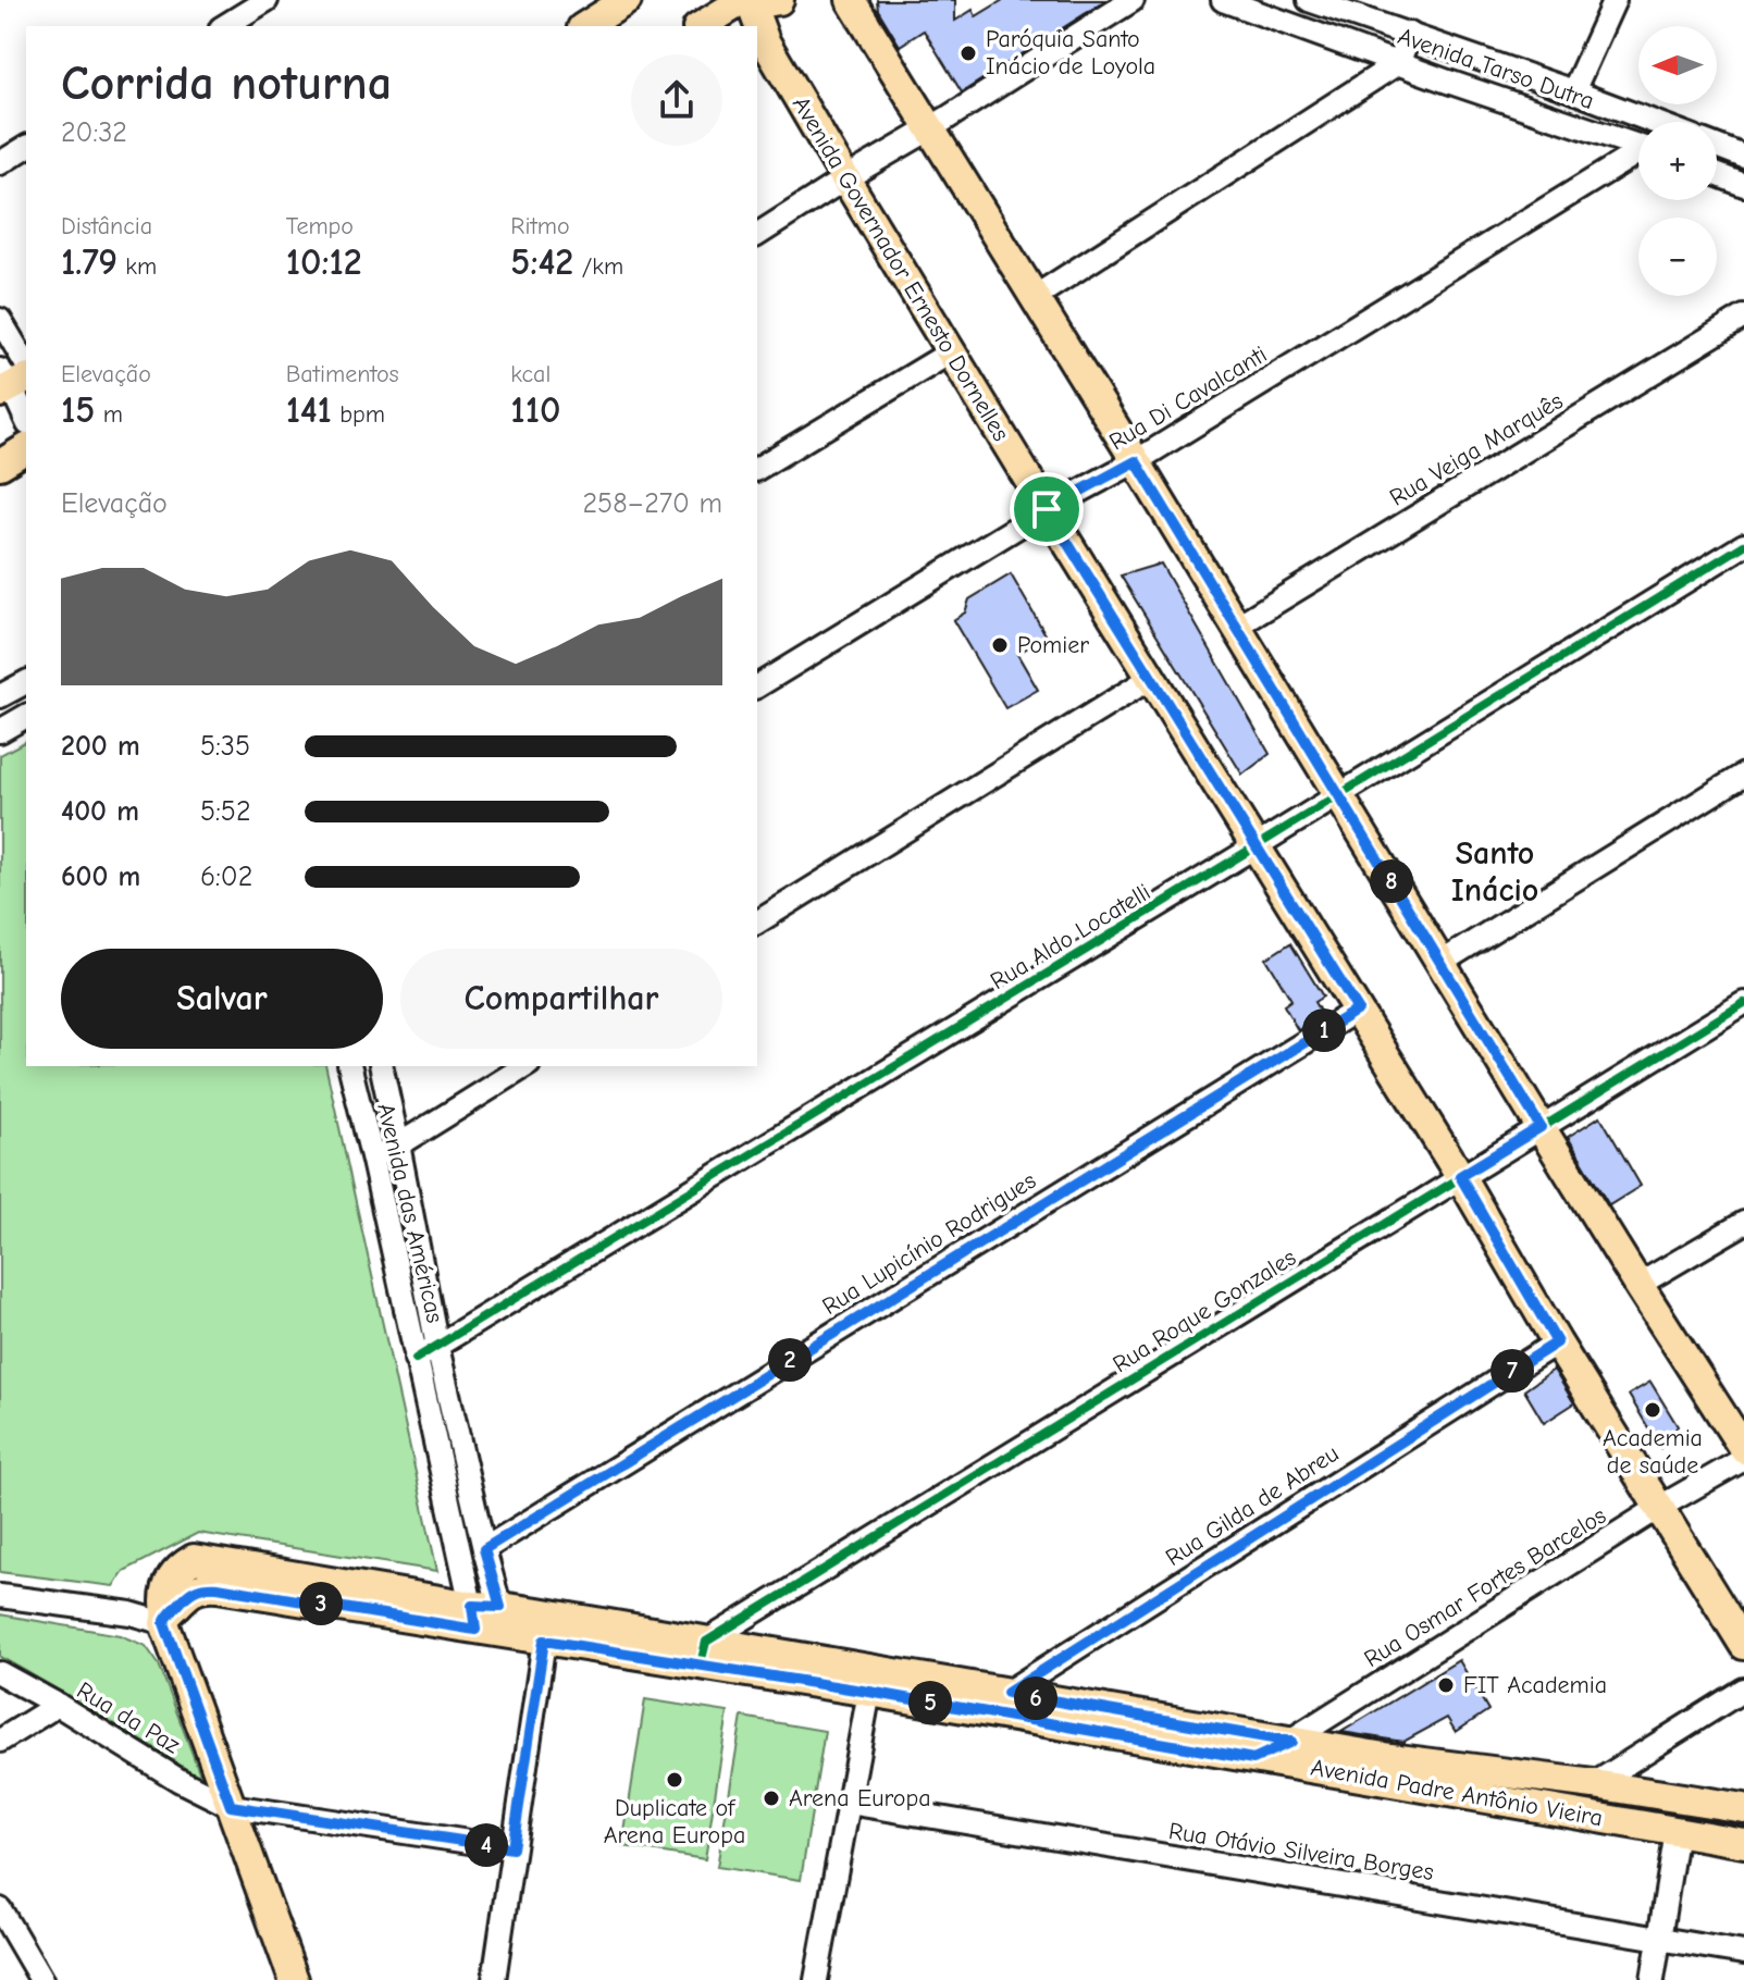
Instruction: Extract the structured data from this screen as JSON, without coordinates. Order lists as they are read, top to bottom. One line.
{"streets":{"main road":["Avenida Governador Ernesto Dornelles","Avenida Padre Antônio Vieira"],"street":["Avenida Tarso Dutra","Rua Di Cavalcanti","Rua Veiga Marquês","Rua Aldo Locatelli","Avenida das Américas","Rua Lupicínio Rodrigues","Rua Roque Gonzales","Rua Gilda de Abreu","Rua Osmar Fortes Barcelos","Rua da Paz","Rua Otávio Silveira Borges"]},"crossings":[["Avenida Governador Ernesto Dornelles","Rua Di Cavalcanti"],["Avenida Governador Ernesto Dornelles","Rua Aldo Locatelli"],["Avenida Governador Ernesto Dornelles","Rua Lupicínio Rodrigues"],["Avenida Governador Ernesto Dornelles","Rua Roque Gonzales"],["Avenida Governador Ernesto Dornelles","Rua Gilda de Abreu"],["Avenida Governador Ernesto Dornelles","Rua Osmar Fortes Barcelos"],["Rua Aldo Locatelli","Avenida das Américas"],["Avenida das Américas","Rua Lupicínio Rodrigues"],["Avenida das Américas","Avenida Padre Antônio Vieira"],["Rua Roque Gonzales","Avenida Padre Antônio Vieira"],["Rua Gilda de Abreu","Avenida Padre Antônio Vieira"],["Rua Osmar Fortes Barcelos","Avenida Padre Antônio Vieira"]],"districts":["Santo Inácio"],"places":["Paróquia Santo Inácio de Loyola","Pomier","Academia de saúde","FIT Academia","Duplicate of Arena Europa","Arena Europa"],"north":"left","page":{"map_buttons":["+","−"],"heading":["Corrida noturna","20:32"],"stats":[["Distância","1.79 km"],["Tempo","10:12"],["Ritmo","5:42 /km"],["Elevação","15 m"],["Batimentos","141 bpm"],["kcal","110"]],"chart":["Elevação","258–270 m"],"list":[{"name":"200 m","note":"5:35"},{"name":"400 m","note":"5:52"},{"name":"600 m","note":"6:02"}],"pins":["8","1","2","7","3","6","5","4"],"buttons":["Salvar","Compartilhar"]}}
